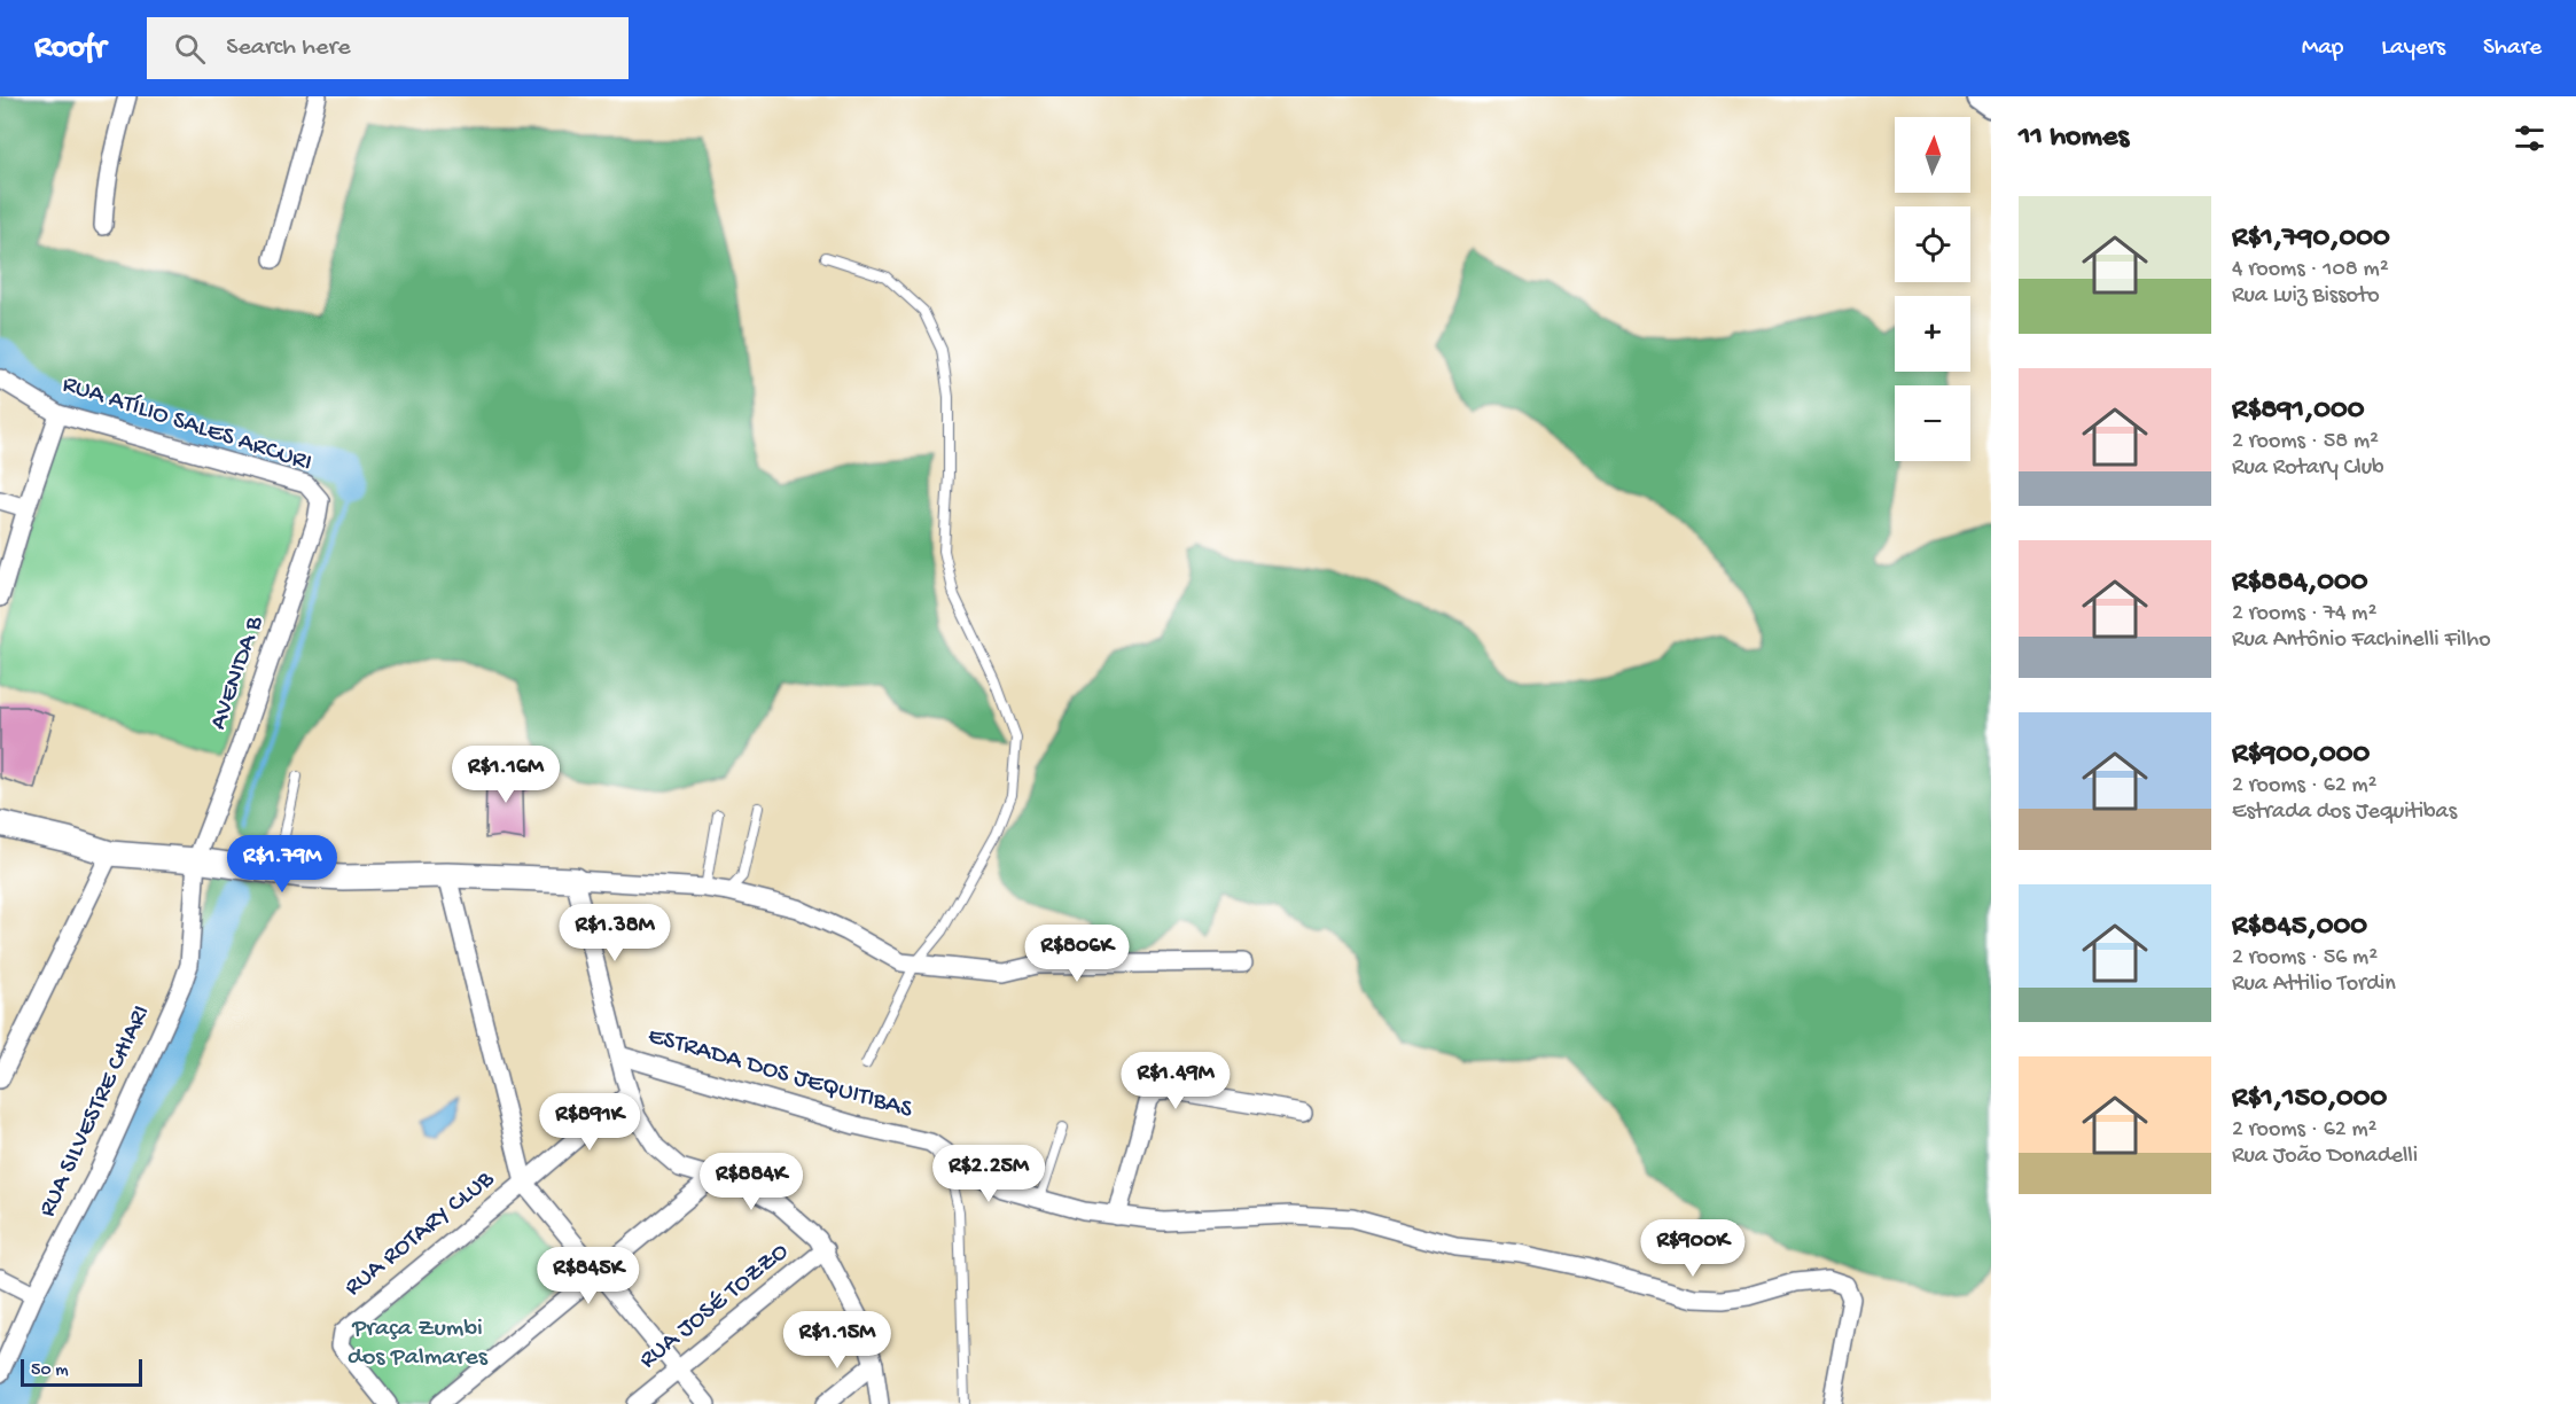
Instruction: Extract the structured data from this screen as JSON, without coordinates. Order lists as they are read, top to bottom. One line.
{"streets":{"street":["RUA ATÍLIO SALES ARCURI","AVENIDA B","ESTRADA DOS JEQUITIBAS","RUA SILVESTRE CHIARI","RUA ROTARY CLUB","RUA JOSÉ TOZZO"]},"crossings":[["RUA ATÍLIO SALES ARCURI","AVENIDA B"],["AVENIDA B","RUA SILVESTRE CHIARI"]],"parks":["Praça Zumbi dos Palmares"],"scale_bar":"50 m","north":"top","page":{"header":"Roofr","search":"Search here","nav":["Map","Layers","Share"],"heading":"11 homes","map_buttons":["+","−"],"list":[{"name":"R$1,790,000","note":"4 rooms · 108 m² · Rua Luiz Bissoto"},{"name":"R$891,000","note":"2 rooms · 58 m² · Rua Rotary Club"},{"name":"R$884,000","note":"2 rooms · 74 m² · Rua Antônio Fachinelli Filho"},{"name":"R$900,000","note":"2 rooms · 62 m² · Estrada dos Jequitibas"},{"name":"R$845,000","note":"2 rooms · 56 m² · Rua Attilio Tordin"},{"name":"R$1,150,000","note":"2 rooms · 62 m² · Rua João Donadelli"}],"price":["R$1.16M","R$1.79M","R$1.38M","R$806K","R$1.49M","R$891K","R$2.25M","R$884K","R$900K","R$845K","R$1.15M"],"scale":"50 m"}}
